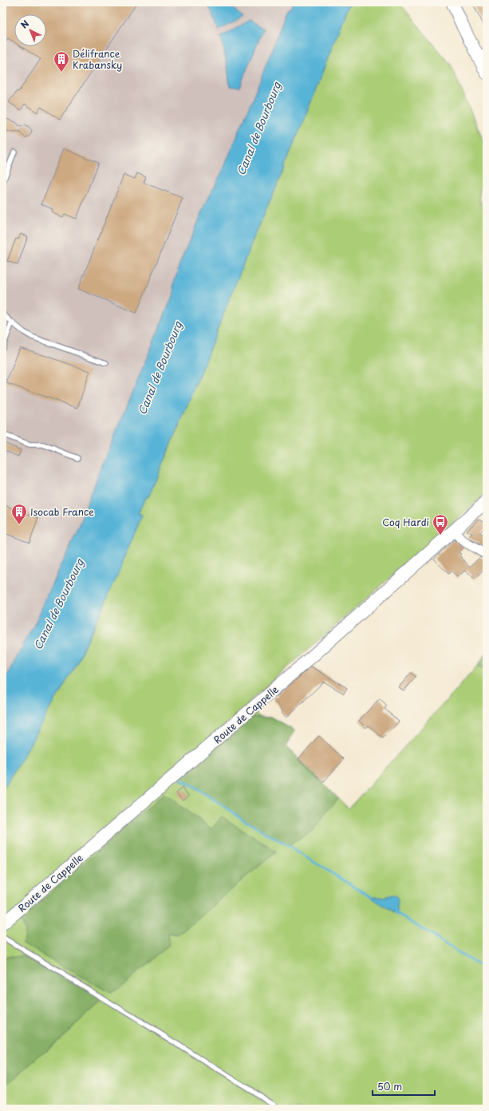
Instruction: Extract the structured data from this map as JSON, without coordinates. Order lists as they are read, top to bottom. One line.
{"streets":{"main road":["Route de Cappelle"]},"water":["Canal de Bourbourg"],"places":{"building":["Délifrance Krabansky","Isocab France"],"bus stop":["Coq Hardi"]},"scale_bar":"50 m","north":"top left"}
